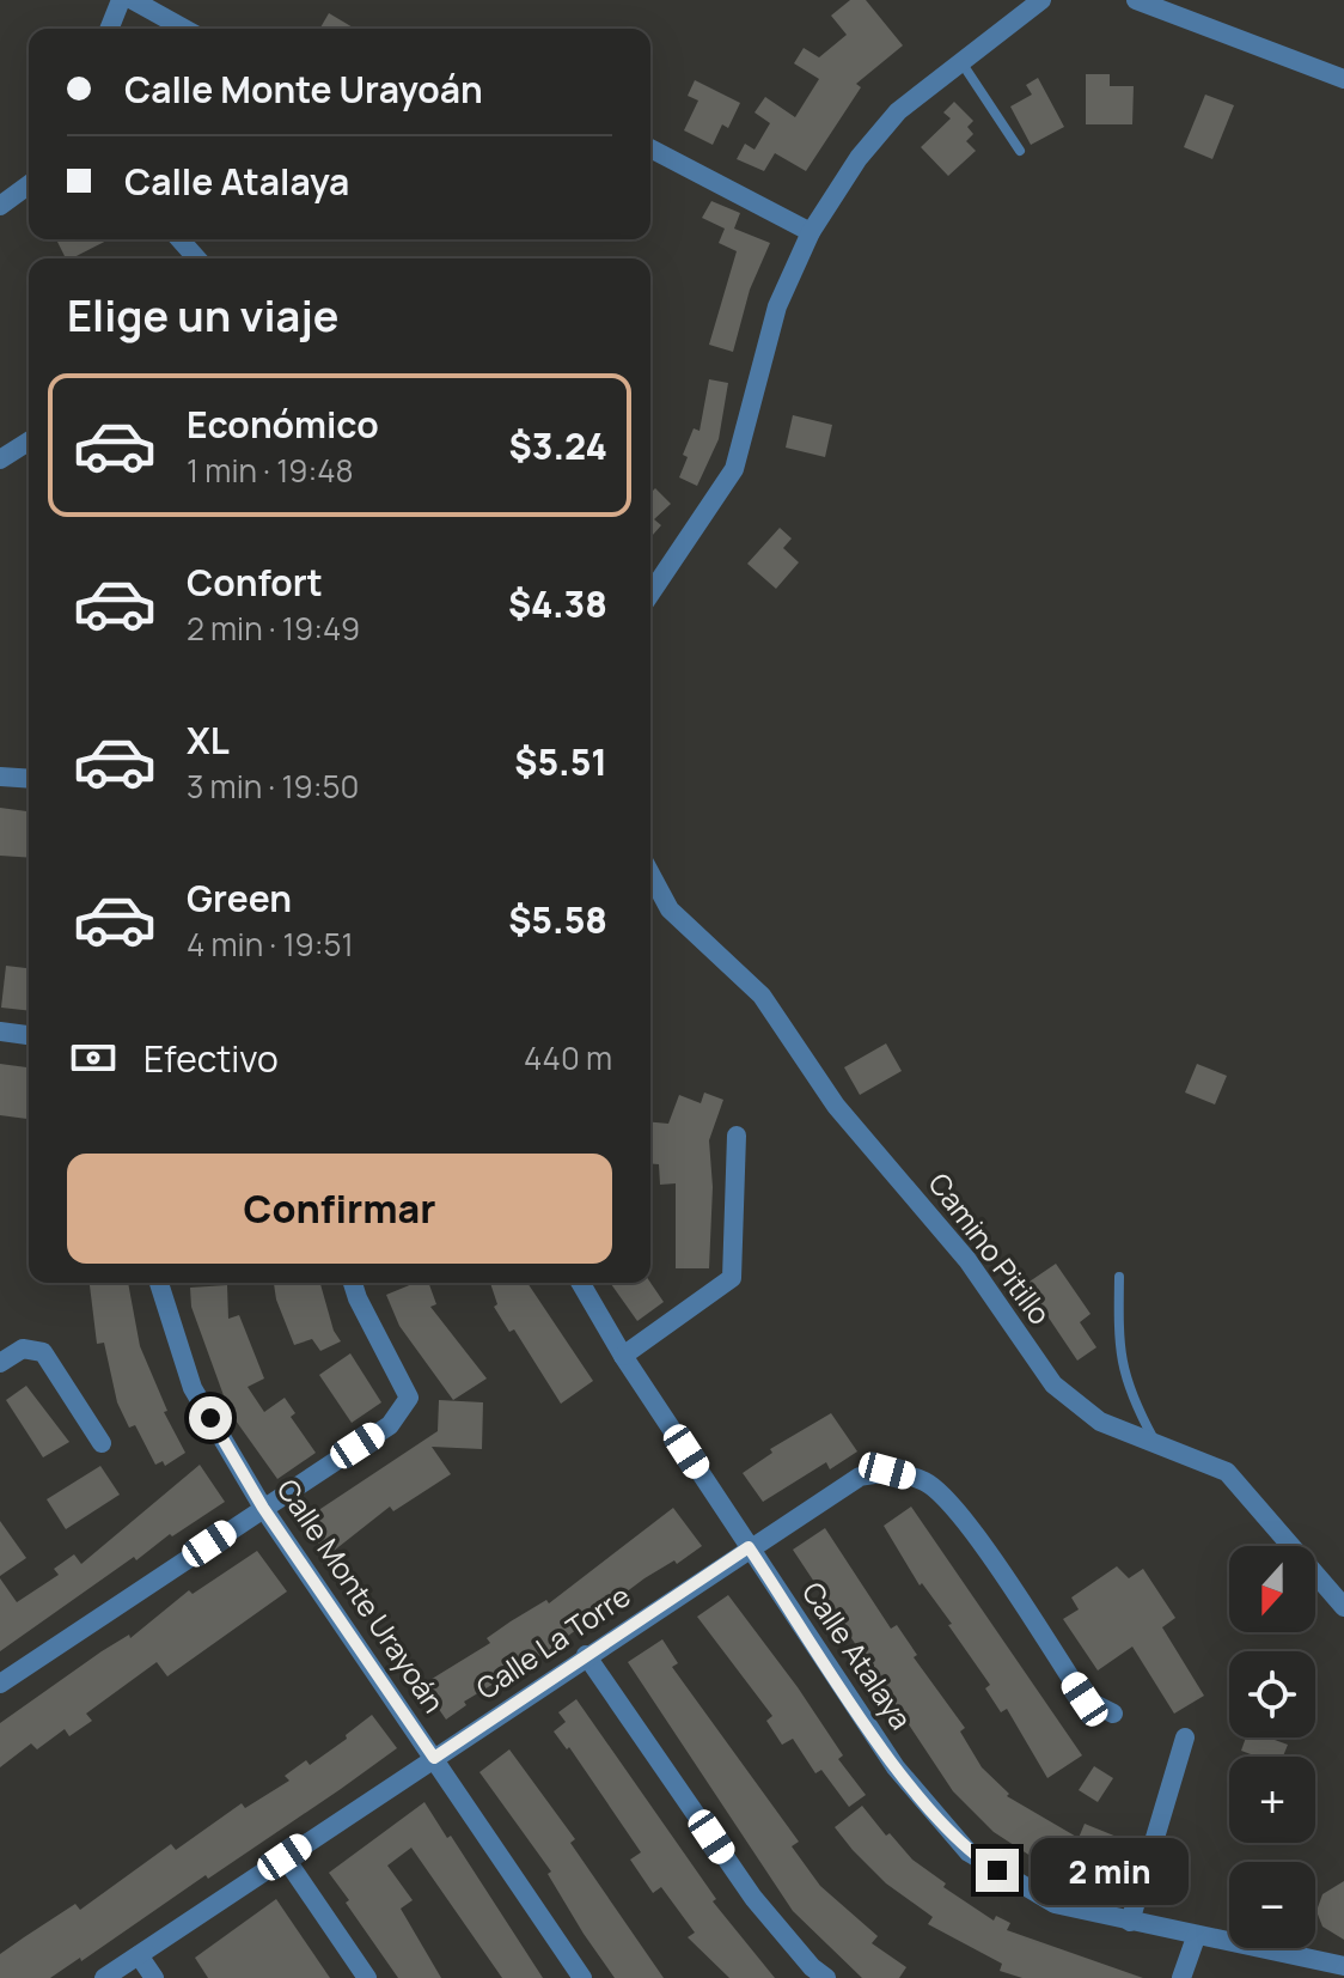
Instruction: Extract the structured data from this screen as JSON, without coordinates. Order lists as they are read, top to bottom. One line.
{"streets":{"street":["Camino Pitillo","Calle Monte Urayoán","Calle La Torre","Calle Atalaya"]},"crossings":[["Calle Monte Urayoán","Calle La Torre"],["Calle La Torre","Calle Atalaya"]],"north":"bottom","page":{"banner":["Calle Monte Urayoán","Calle Atalaya"],"heading":"Elige un viaje","list":[{"name":"Económico","note":"1 min · 19:48","value":"$3.24"},{"name":"Confort","note":"2 min · 19:49","value":"$4.38"},{"name":"XL","note":"3 min · 19:50","value":"$5.51"},{"name":"Green","note":"4 min · 19:51","value":"$5.58"}],"pay":["Efectivo","440 m"],"buttons":"Confirmar","map_buttons":["+","−"],"bubble":"2 min"}}
